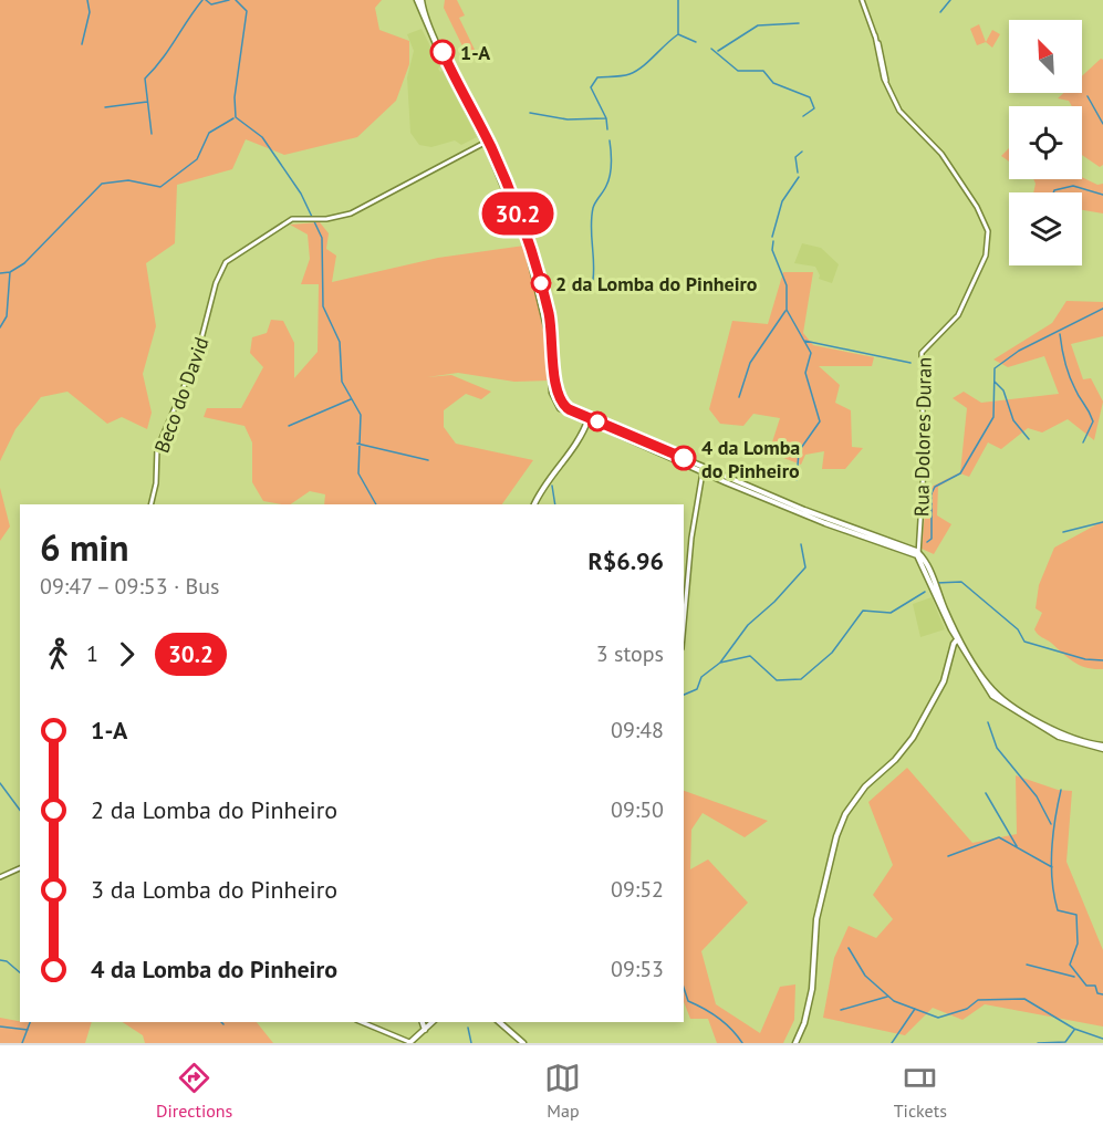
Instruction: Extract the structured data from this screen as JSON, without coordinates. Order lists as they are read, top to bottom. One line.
{"streets":{"street":["Beco do David","Rua Dolores Duran"]},"places":["1-A","2 da Lomba do Pinheiro","4 da Lomba do Pinheiro"],"lines":["bus line 30.2"],"north":"top left","page":{"on_map":"30.2","heading":["6 min","09:47 – 09:53 · Bus","R$6.96"],"legs":["1","30.2","3 stops"],"list":[{"name":"1-A","value":"09:48"},{"name":"2 da Lomba do Pinheiro","value":"09:50"},{"name":"3 da Lomba do Pinheiro","value":"09:52"},{"name":"4 da Lomba do Pinheiro","value":"09:53"}],"tabs":["Directions","Map","Tickets"]}}
